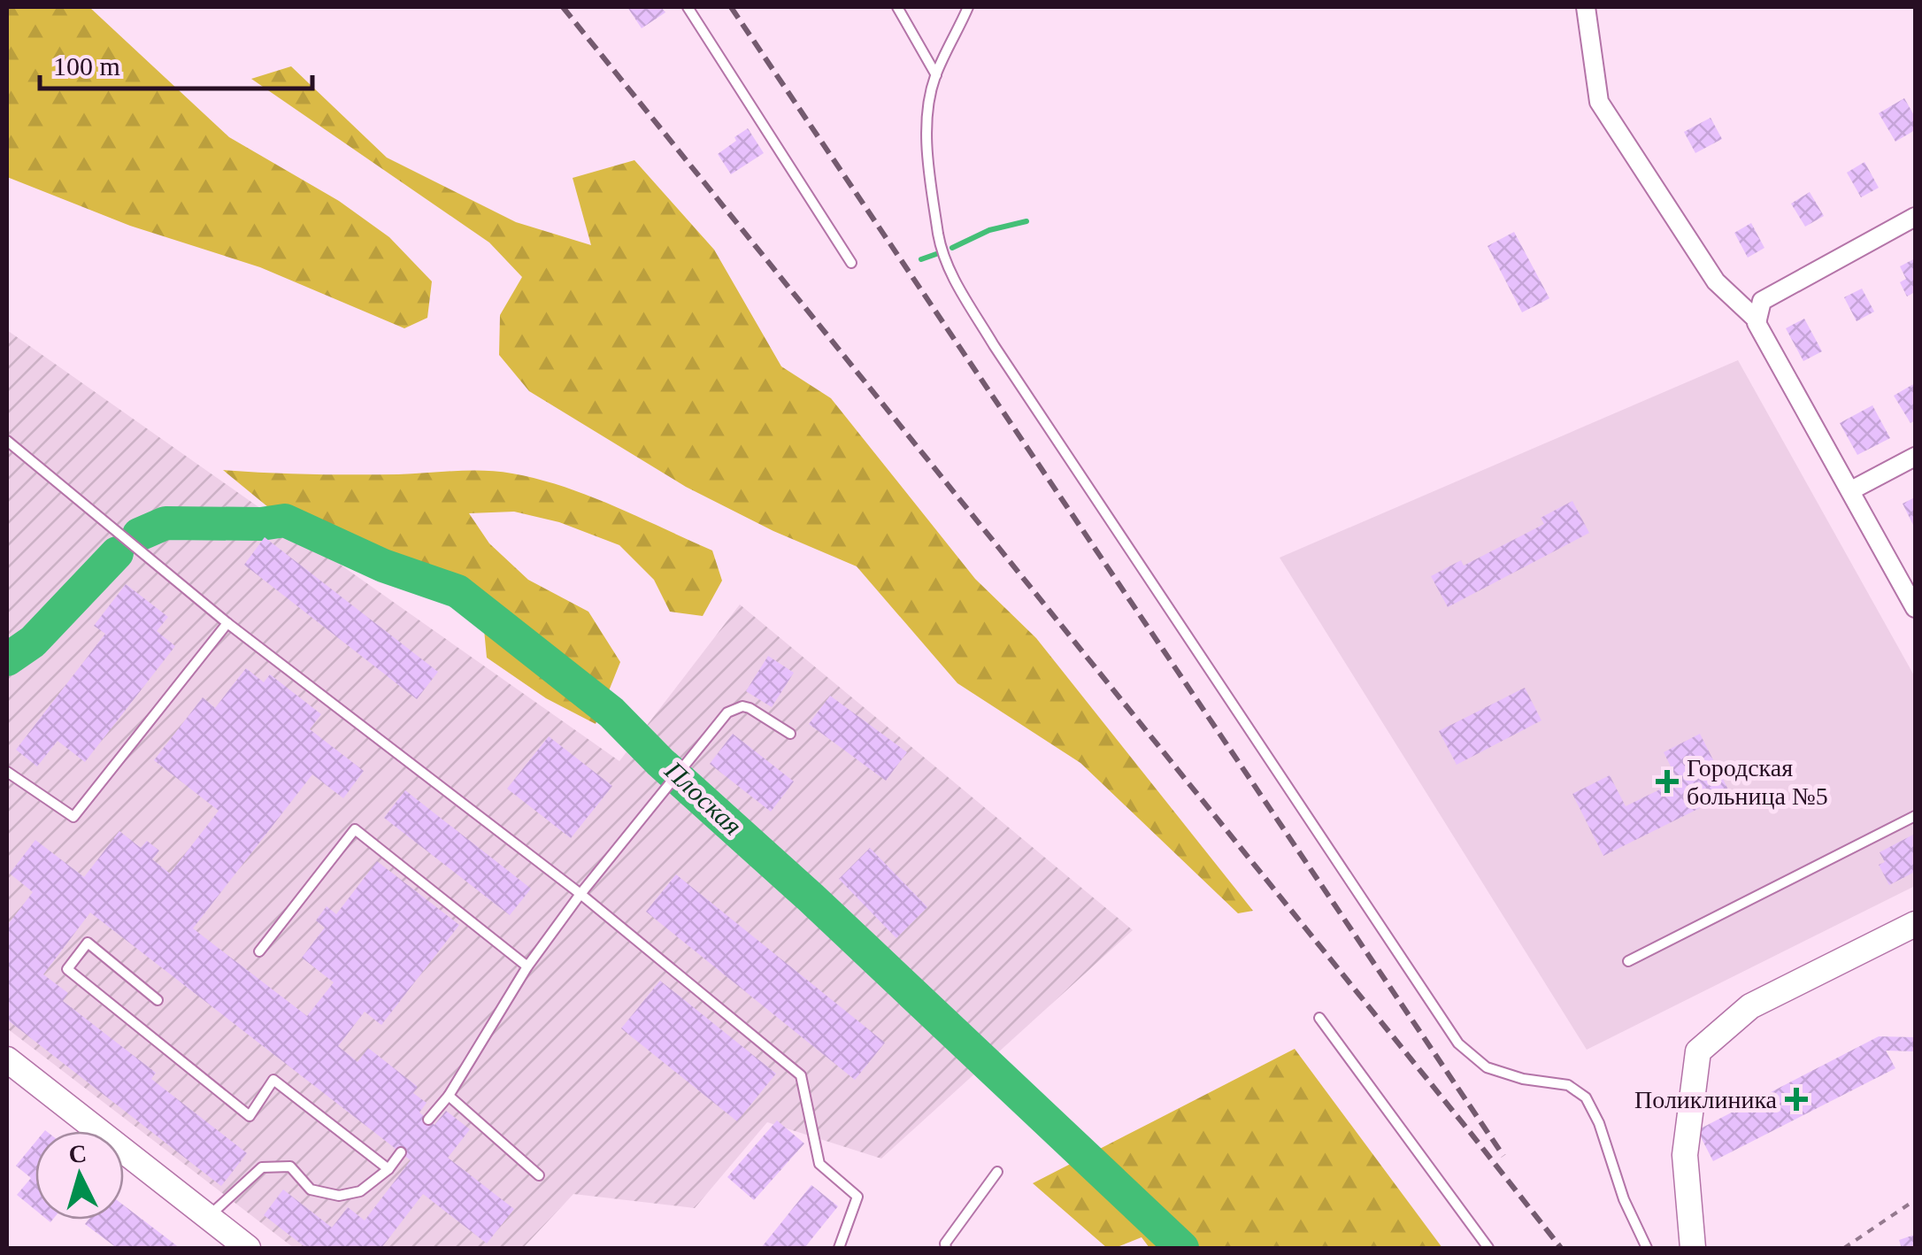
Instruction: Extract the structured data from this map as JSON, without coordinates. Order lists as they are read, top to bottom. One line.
{"water":["Плоская"],"places":{"health":["Городская больница №5","Поликлиника"]},"scale_bar":"100 m","north":"top"}
